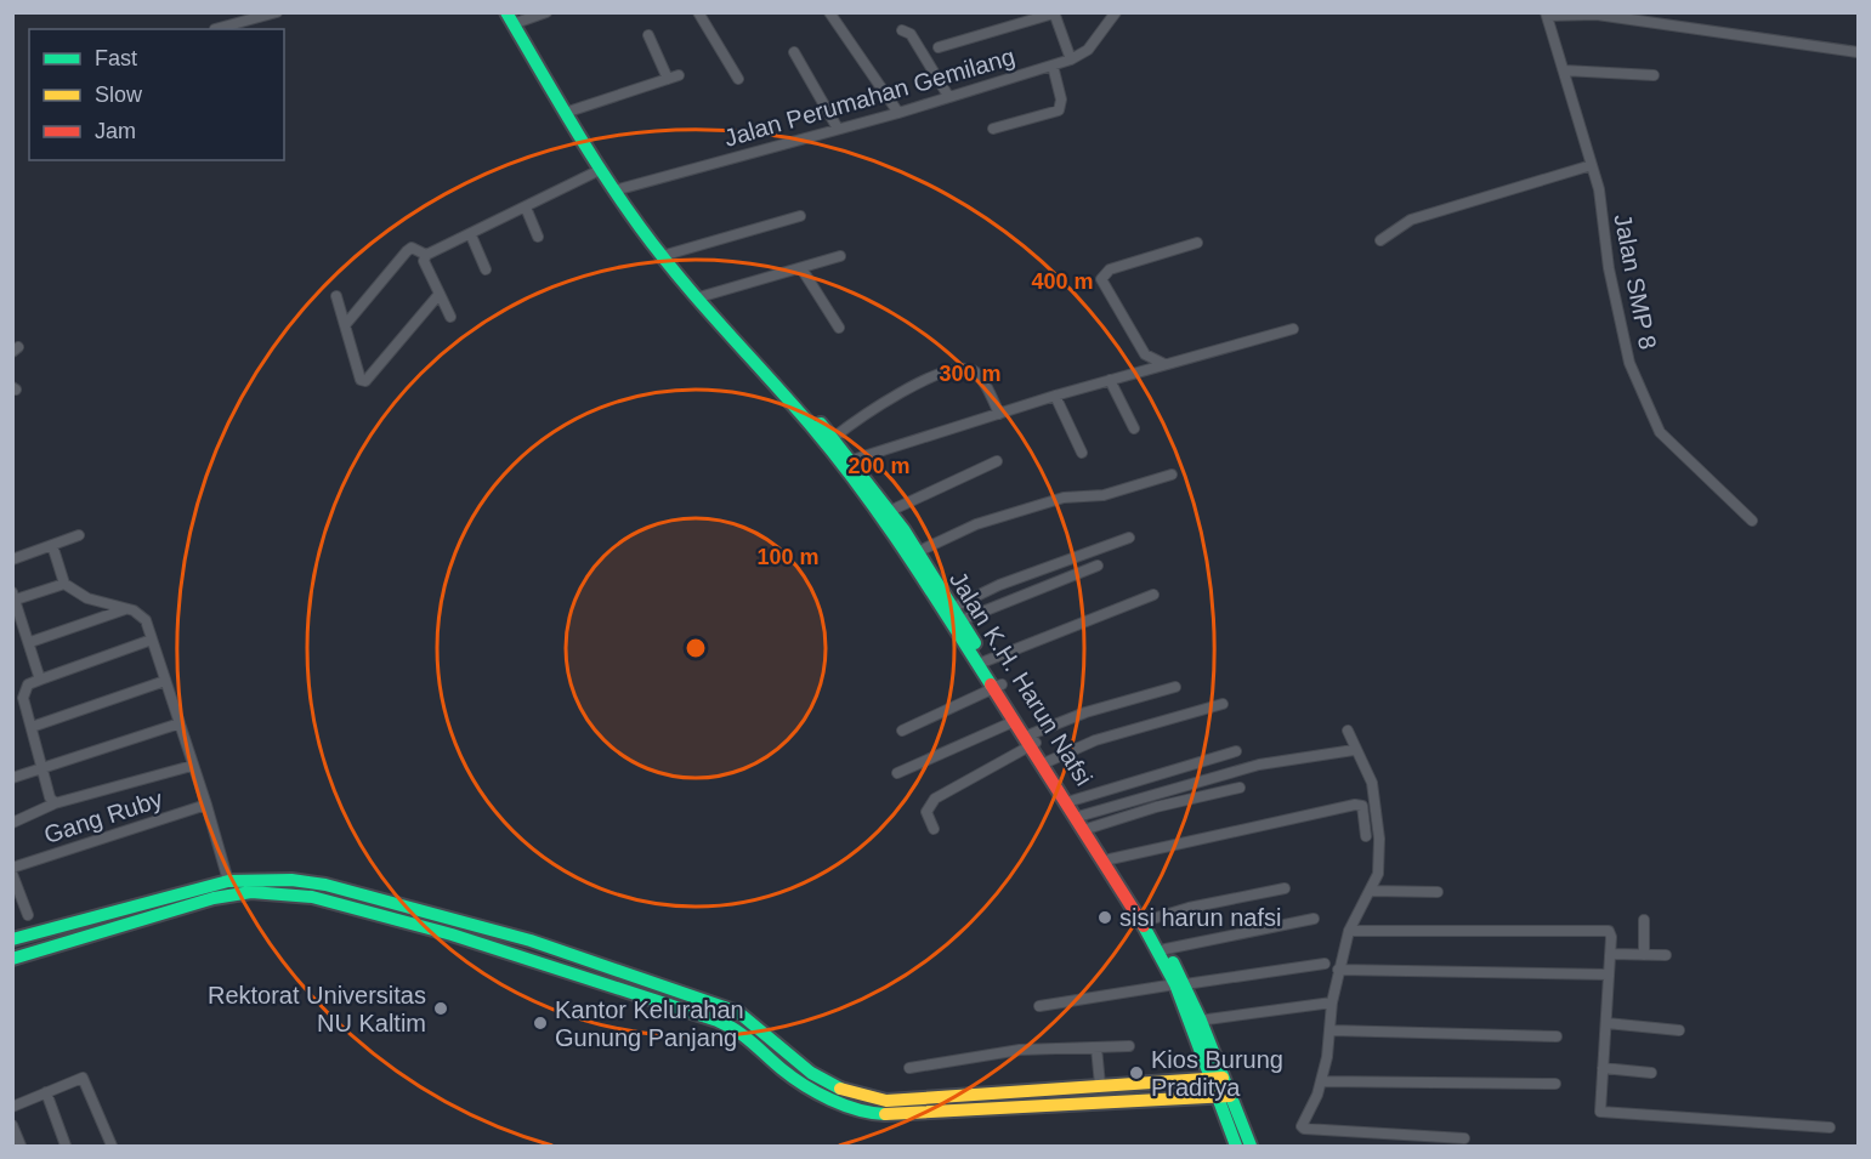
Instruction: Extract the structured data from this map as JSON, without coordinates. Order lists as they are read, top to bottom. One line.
{"streets":{"main road":["Jalan K.H. Harun Nafsi"],"street":["Jalan Perumahan Gemilang","Jalan SMP 8","Gang Ruby"]},"crossings":[["Jalan Perumahan Gemilang","Jalan K.H. Harun Nafsi"]],"places":["sisi harun nafsi","Rektorat Universitas NU Kaltim","Kantor Kelurahan Gunung Panjang","Kios Burung Praditya"],"legend":["Fast","Slow","Jam"],"rings":["400 m","300 m","200 m","100 m"]}
